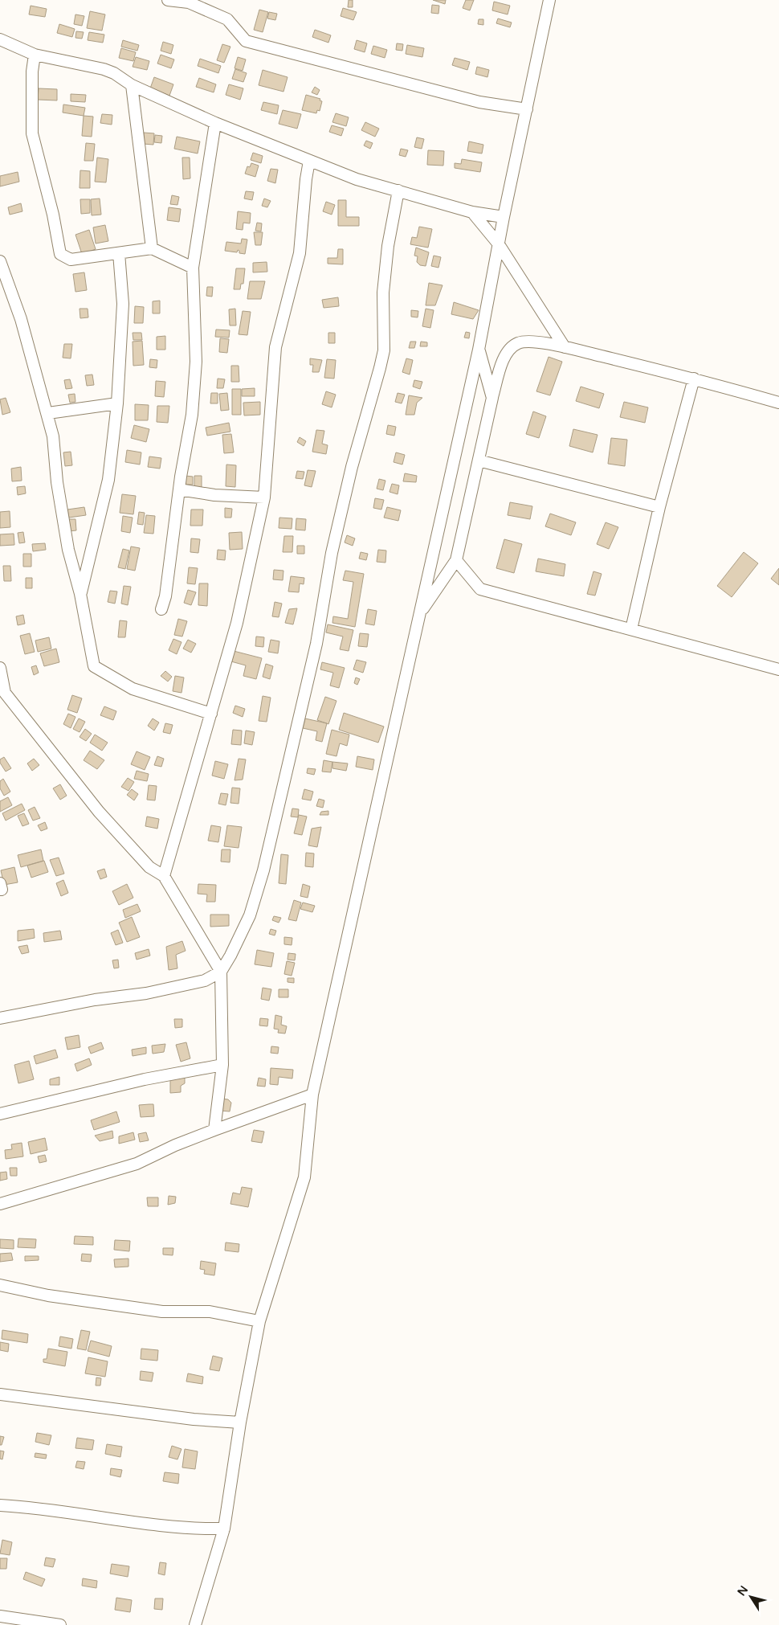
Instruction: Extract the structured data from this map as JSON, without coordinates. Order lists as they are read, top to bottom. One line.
{"north":"top left"}
